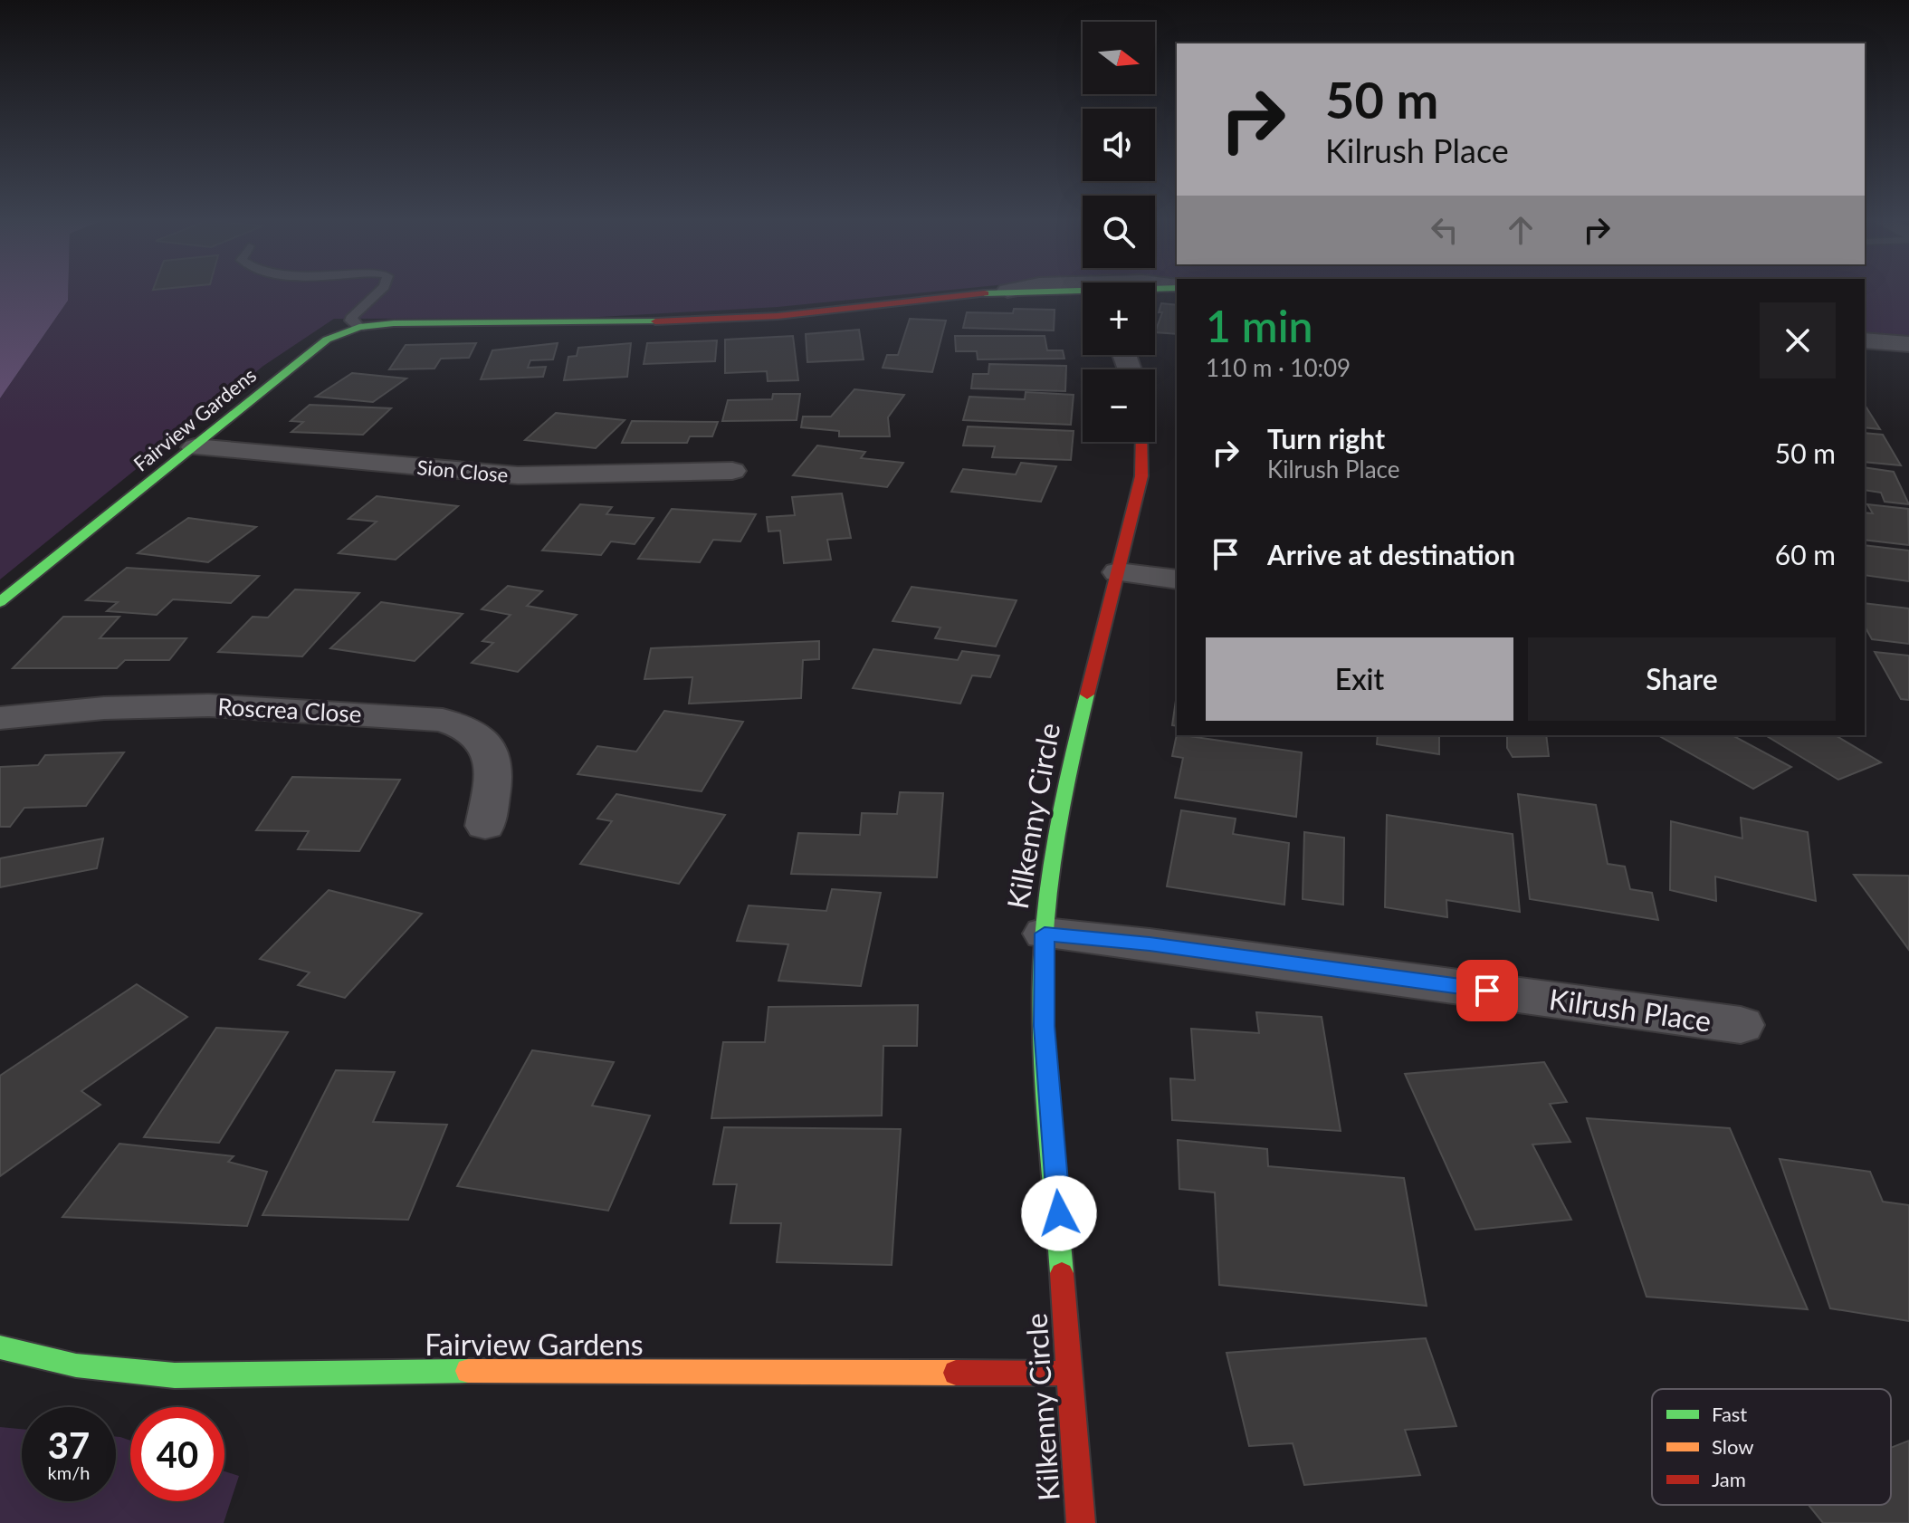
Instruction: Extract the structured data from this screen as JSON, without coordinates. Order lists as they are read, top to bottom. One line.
{"streets":{"street":["Fairview Gardens","Sion Close","Roscrea Close","Kilkenny Circle","Kilrush Place"]},"crossings":[["Fairview Gardens","Sion Close"],["Fairview Gardens","Kilkenny Circle"],["Kilkenny Circle","Kilrush Place"]],"legend":["Fast","Slow","Jam"],"north":"right","page":{"map_buttons":["+","−"],"turn":["50 m","Kilrush Place"],"heading":["1 min","110 m · 10:09"],"list":[{"name":"Turn right","note":"Kilrush Place","value":"50 m"},{"name":"Arrive at destination","value":"60 m"}],"buttons":["Exit","Share"],"speed":"37 km/h","limit":"40"}}
